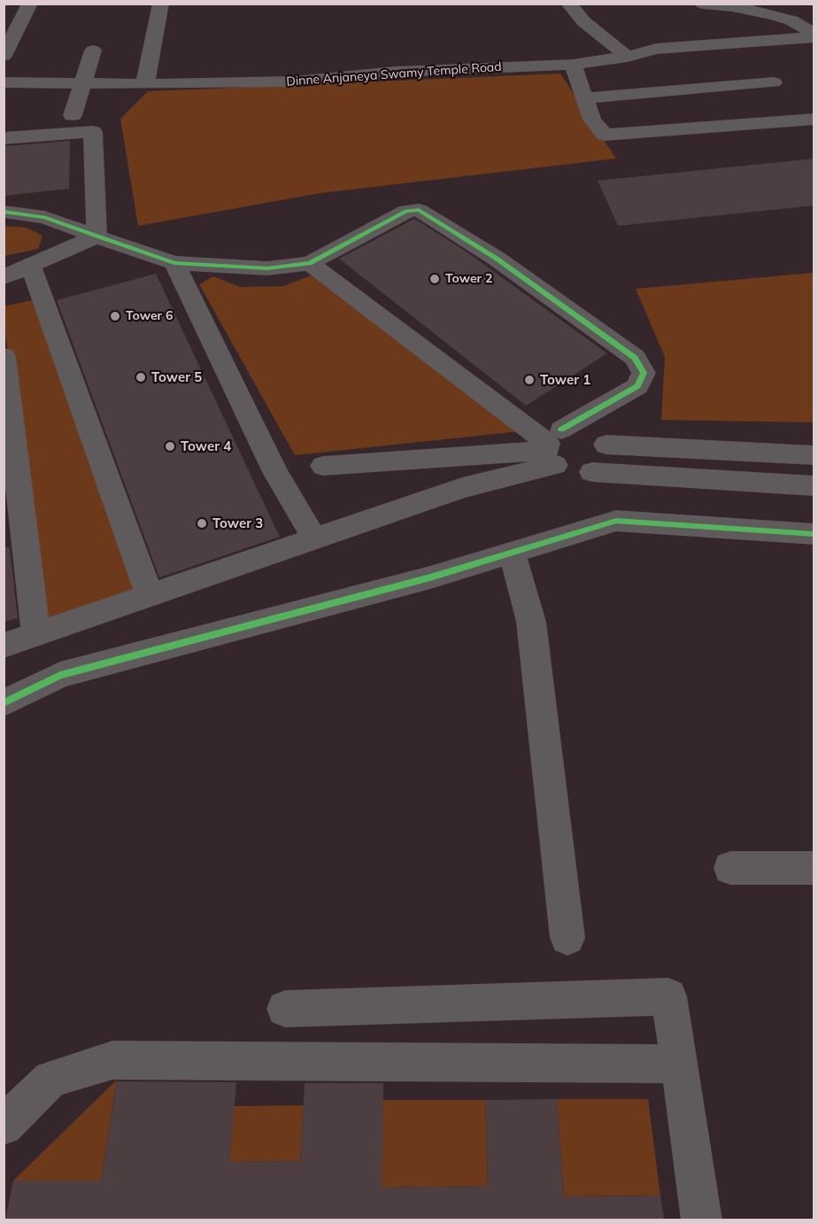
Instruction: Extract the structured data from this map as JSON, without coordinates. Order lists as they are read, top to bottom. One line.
{"streets":{"street":["Dinne Anjaneya Swamy Temple Road"]},"places":["Tower 2","Tower 6","Tower 5","Tower 1","Tower 4","Tower 3"]}
